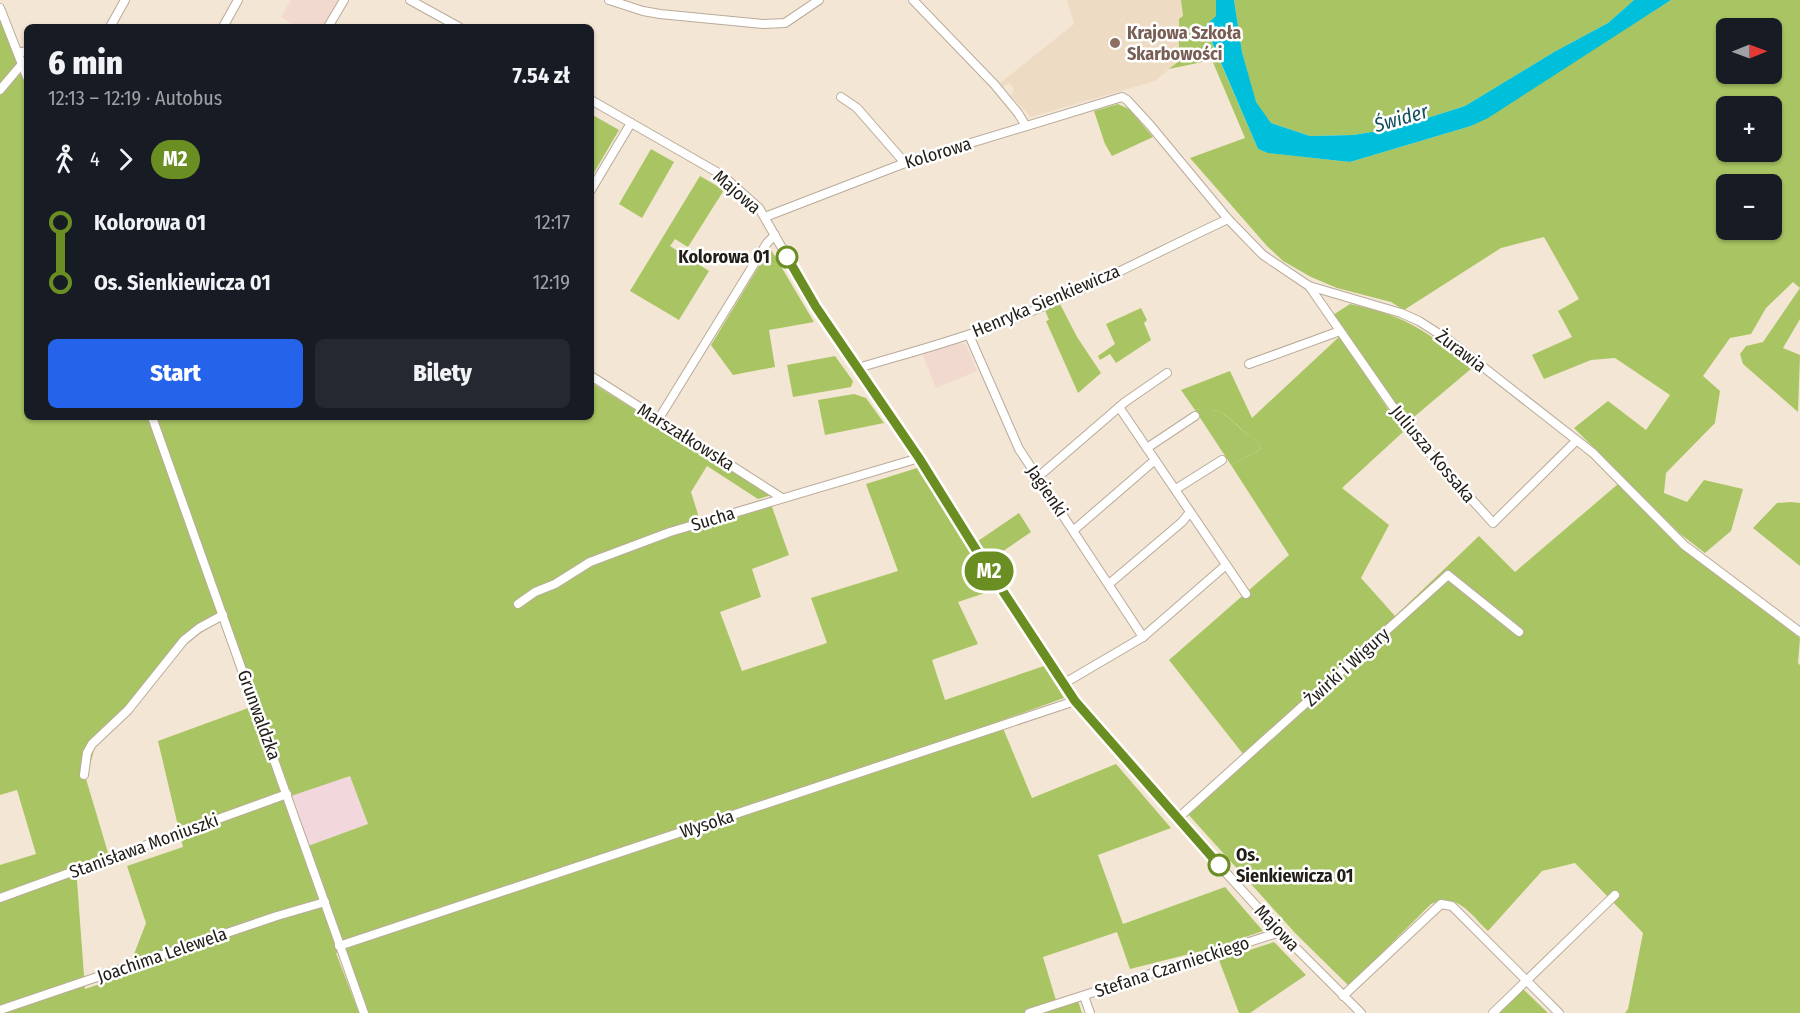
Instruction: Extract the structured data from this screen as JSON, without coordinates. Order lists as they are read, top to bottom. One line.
{"streets":{"street":["Kolorowa","Majowa","Henryka Sienkiewicza","Żurawia","Marszałkowska","Juliusza Kossaka","Jagienki","Sucha","Żwirki i Wigury","Grunwaldzka","Wysoka","Stanisława Moniuszki","Joachima Lelewela","Stefana Czarnieckiego"]},"crossings":[["Kolorowa","Majowa"],["Kolorowa","Żurawia"],["Majowa","Henryka Sienkiewicza"],["Majowa","Sucha"],["Majowa","Żwirki i Wigury"],["Majowa","Wysoka"],["Majowa","Stefana Czarnieckiego"],["Henryka Sienkiewicza","Żurawia"],["Henryka Sienkiewicza","Jagienki"],["Żurawia","Juliusza Kossaka"],["Marszałkowska","Sucha"],["Grunwaldzka","Wysoka"],["Grunwaldzka","Stanisława Moniuszki"],["Grunwaldzka","Joachima Lelewela"]],"water":["Świder"],"places":["Krajowa Szkoła Skarbowości","Kolorowa 01","Os. Sienkiewicza 01"],"lines":["bus line M2"],"north":"right","page":{"on_map":"M2","map_buttons":["+","−"],"heading":["6 min","12:13 – 12:19 · Autobus","7.54 zł"],"legs":["4","M2"],"list":[{"name":"Kolorowa 01","value":"12:17"},{"name":"Os. Sienkiewicza 01","value":"12:19"}],"buttons":["Start","Bilety"]}}
